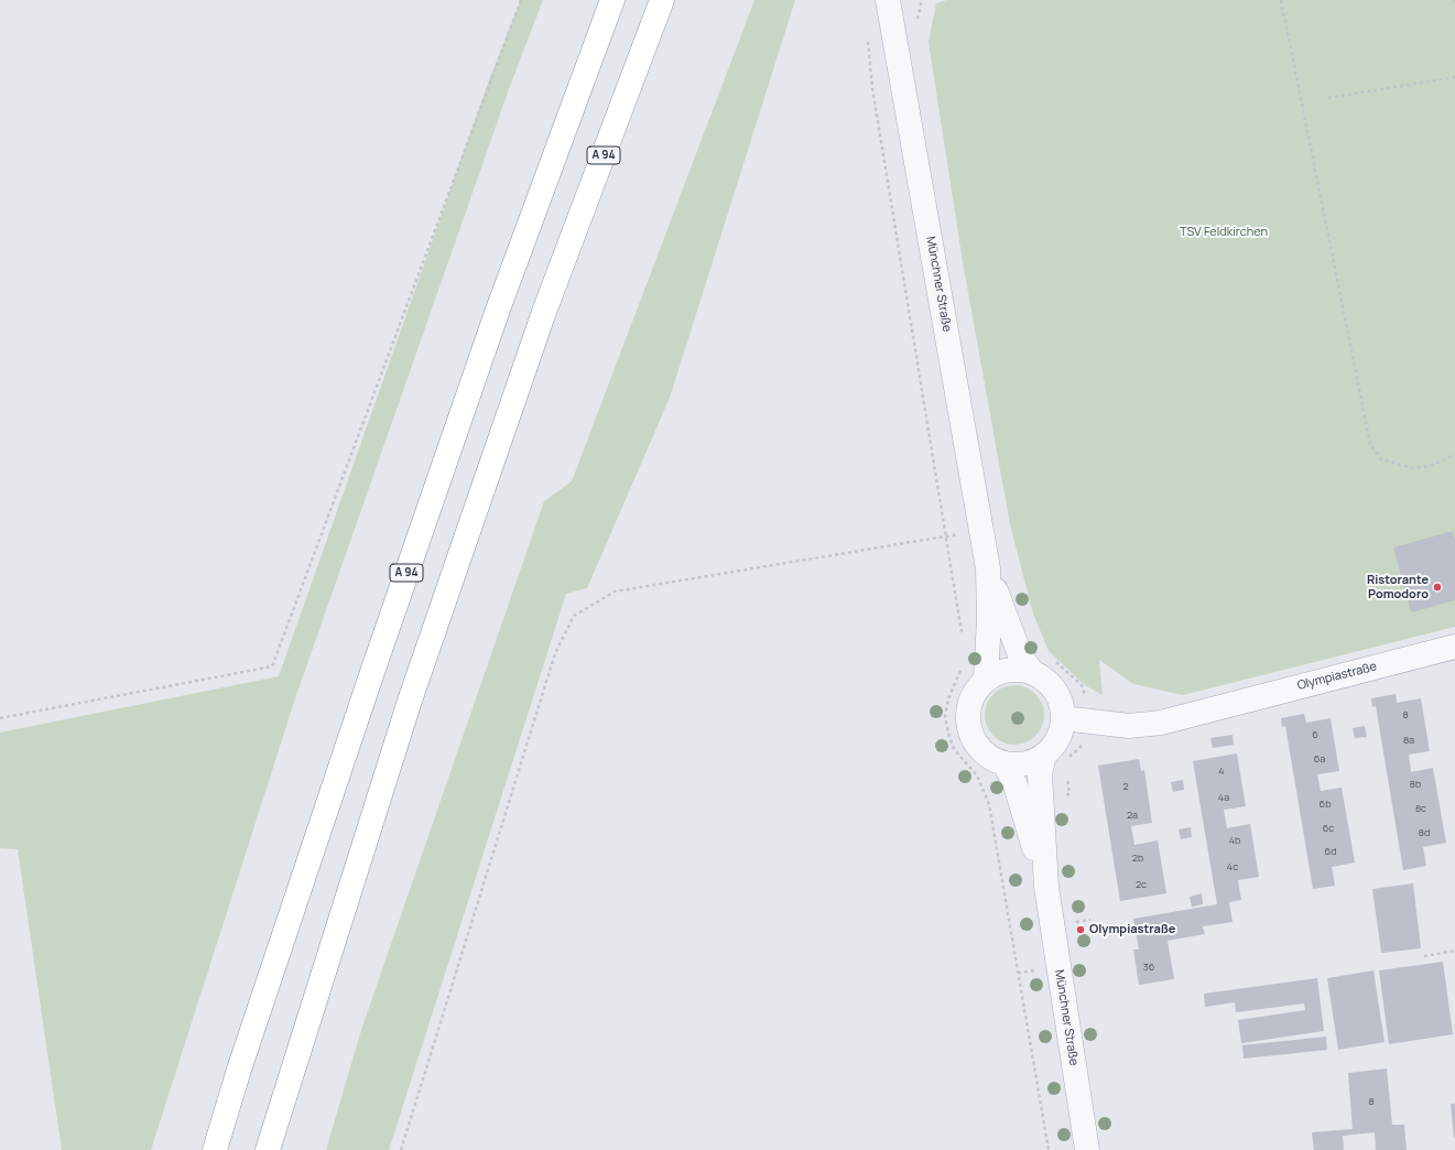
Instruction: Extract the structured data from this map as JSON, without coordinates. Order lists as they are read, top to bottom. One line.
{"streets":{"highway":["A 94"],"street":["Münchner Straße","Olympiastraße"]},"crossings":[["Münchner Straße","Olympiastraße"]],"parks":["TSV Feldkirchen"],"places":["Ristorante Pomodoro","Olympiastraße"],"house_numbers":["8","6","8a","6a","4","8b","2","4a","6b","8c","2a","6c","8d","4b","6d","2b","4c","2c","36","8"]}
